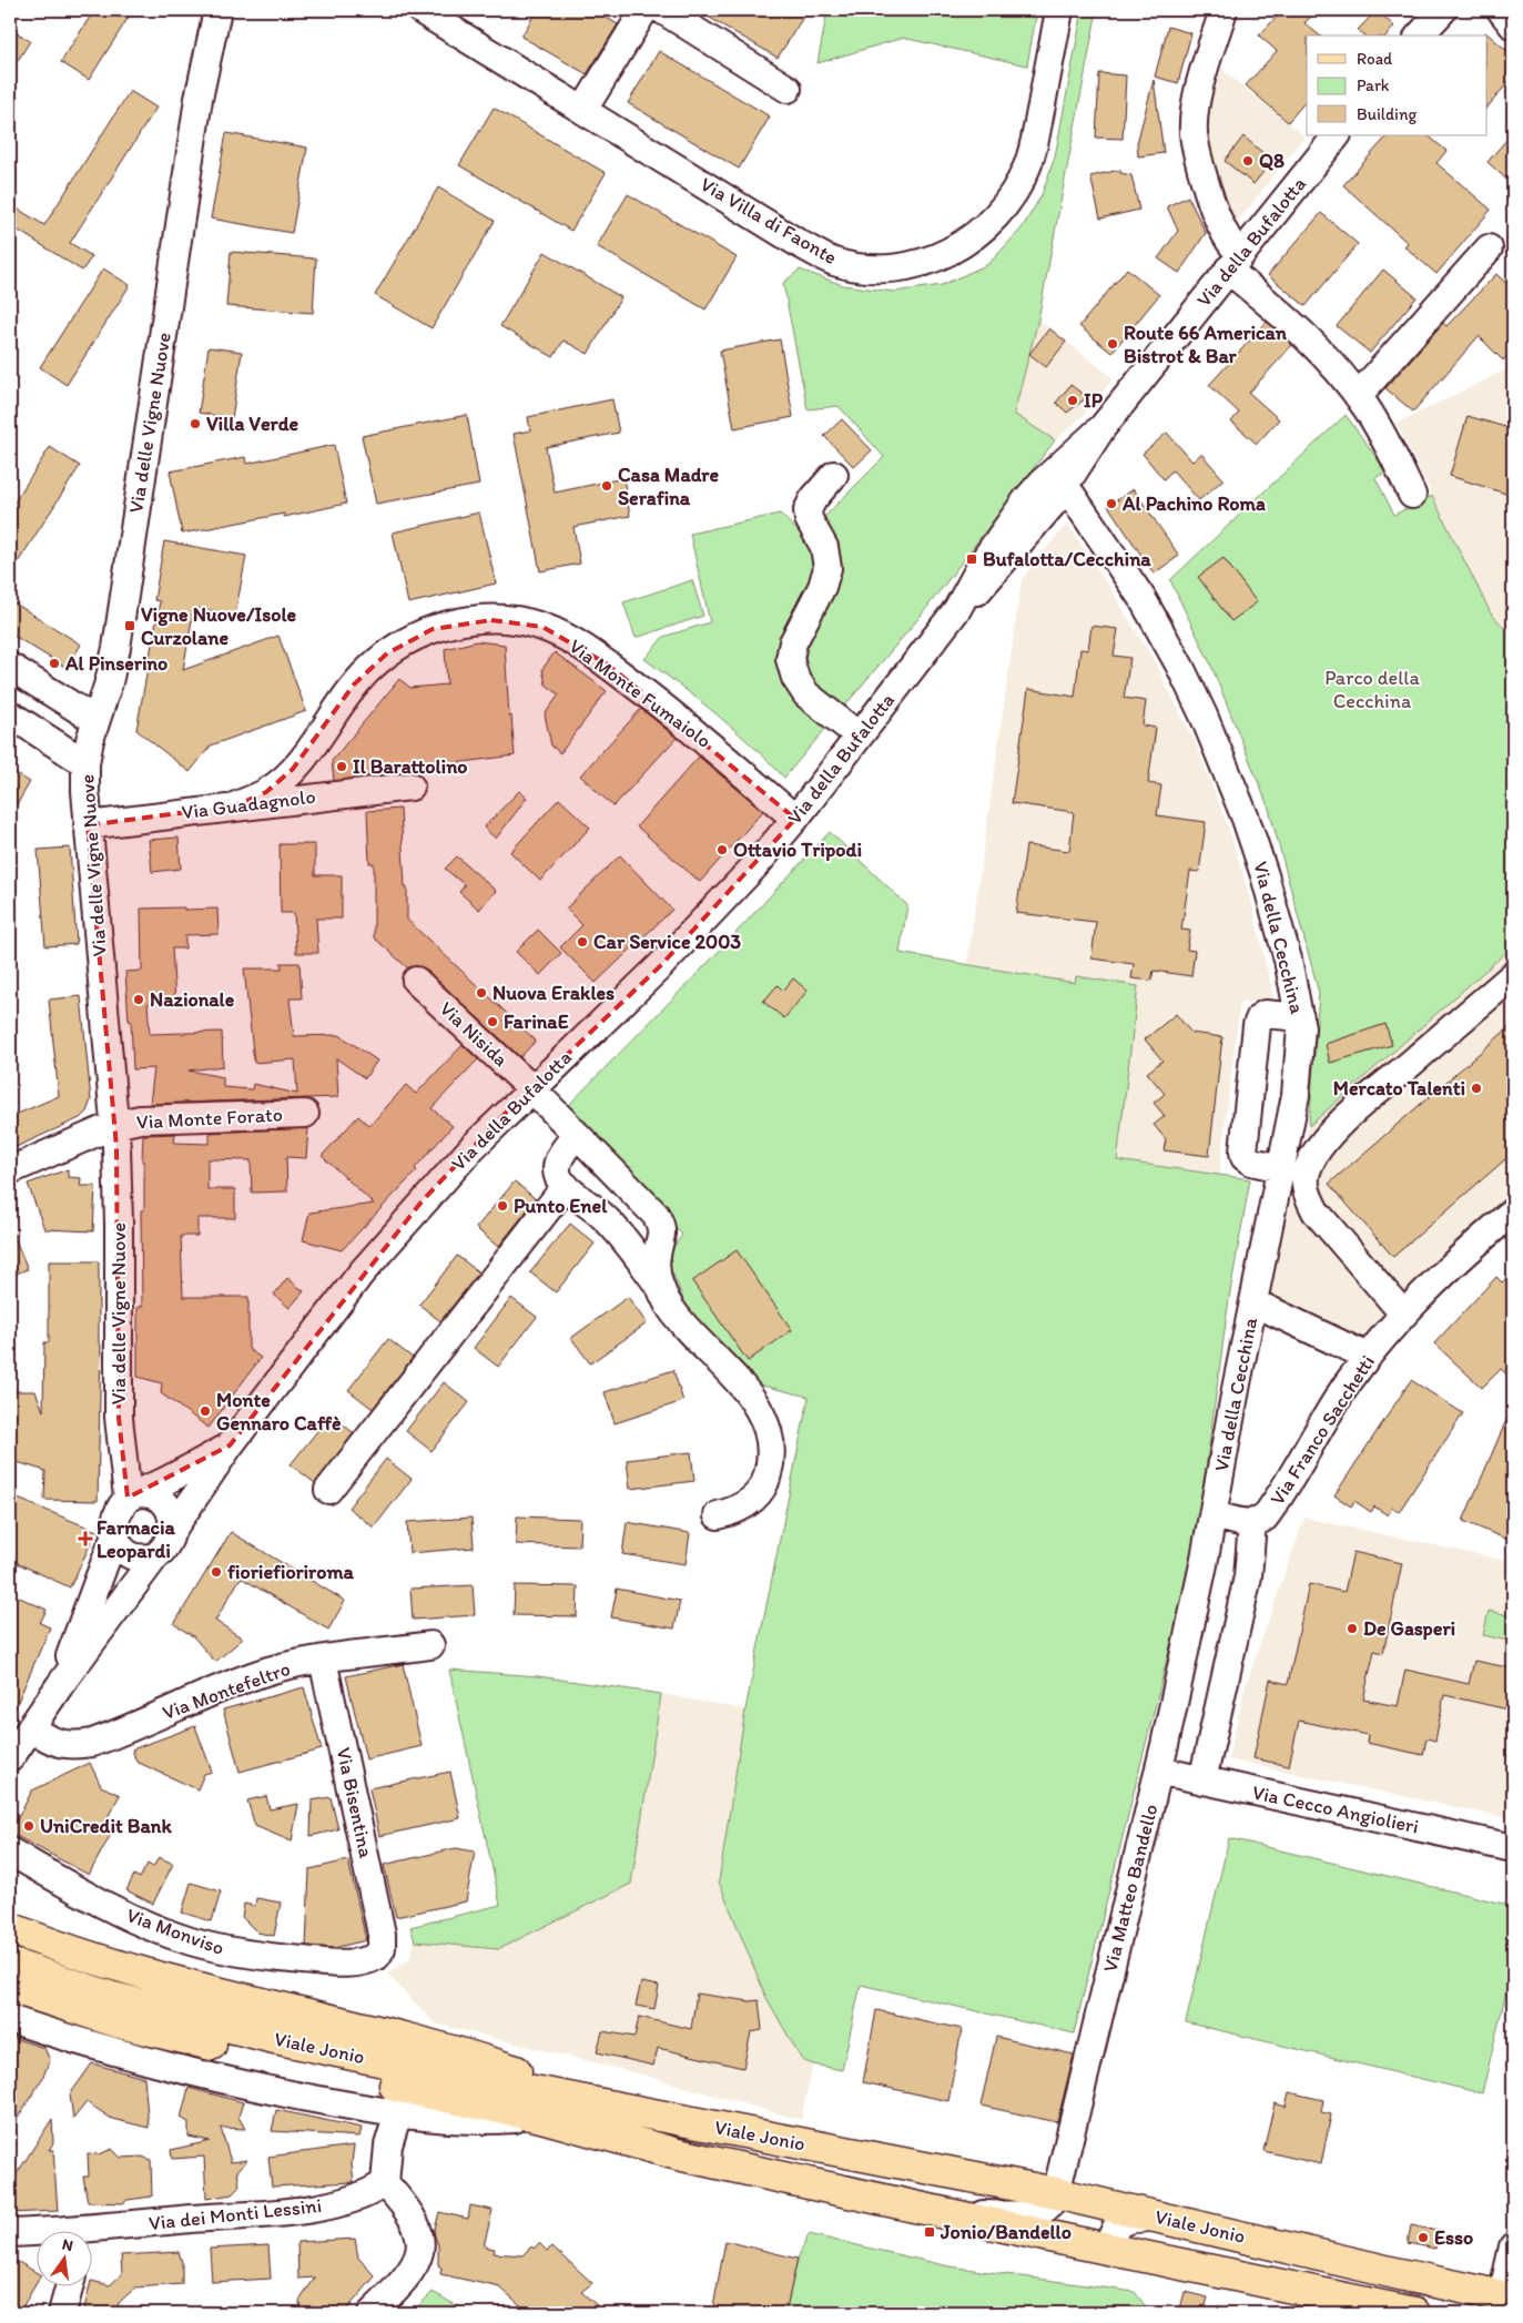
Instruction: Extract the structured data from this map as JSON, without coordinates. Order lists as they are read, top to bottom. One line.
{"streets":{"main road":["Viale Jonio"],"street":["Via Villa di Faonte","Via della Bufalotta","Via delle Vigne Nuove","Via Monte Fumaiolo","Via Guadagnolo","Via della Cecchina","Via Nisida","Via Monte Forato","Via Franco Sacchetti","Via Montefeltro","Via Bisentina","Via Cecco Angiolieri","Via Matteo Bandello","Via Monviso","Via dei Monti Lessini"]},"crossings":[["Via della Bufalotta","Via delle Vigne Nuove"],["Via della Bufalotta","Via Monte Fumaiolo"],["Via della Bufalotta","Via della Cecchina"],["Via della Bufalotta","Via Nisida"],["Via delle Vigne Nuove","Via Guadagnolo"],["Via delle Vigne Nuove","Via Monte Forato"],["Via Monte Fumaiolo","Via Guadagnolo"],["Via della Cecchina","Via Matteo Bandello"],["Via Montefeltro","Via Bisentina"],["Via Bisentina","Via Monviso"],["Via Cecco Angiolieri","Via Matteo Bandello"],["Via Matteo Bandello","Viale Jonio"]],"parks":["Parco della Cecchina"],"places":{"other":["Q8","Route 66 American Bistrot & Bar","IP","Villa Verde","Casa Madre Serafina","Al Pachino Roma","Al Pinserino","Il Barattolino","Ottavio Tripodi","Car Service 2003","Nuova Erakles","Nazionale","FarinaE","Mercato Talenti","Punto Enel","Monte Gennaro Caffè","fioriefioriroma","De Gasperi","UniCredit Bank","Esso"],"transit":["Bufalotta/Cecchina","Vigne Nuove/Isole Curzolane","Jonio/Bandello"],"health":["Farmacia Leopardi"]},"legend":["Road","Park","Building"],"north":"top"}
